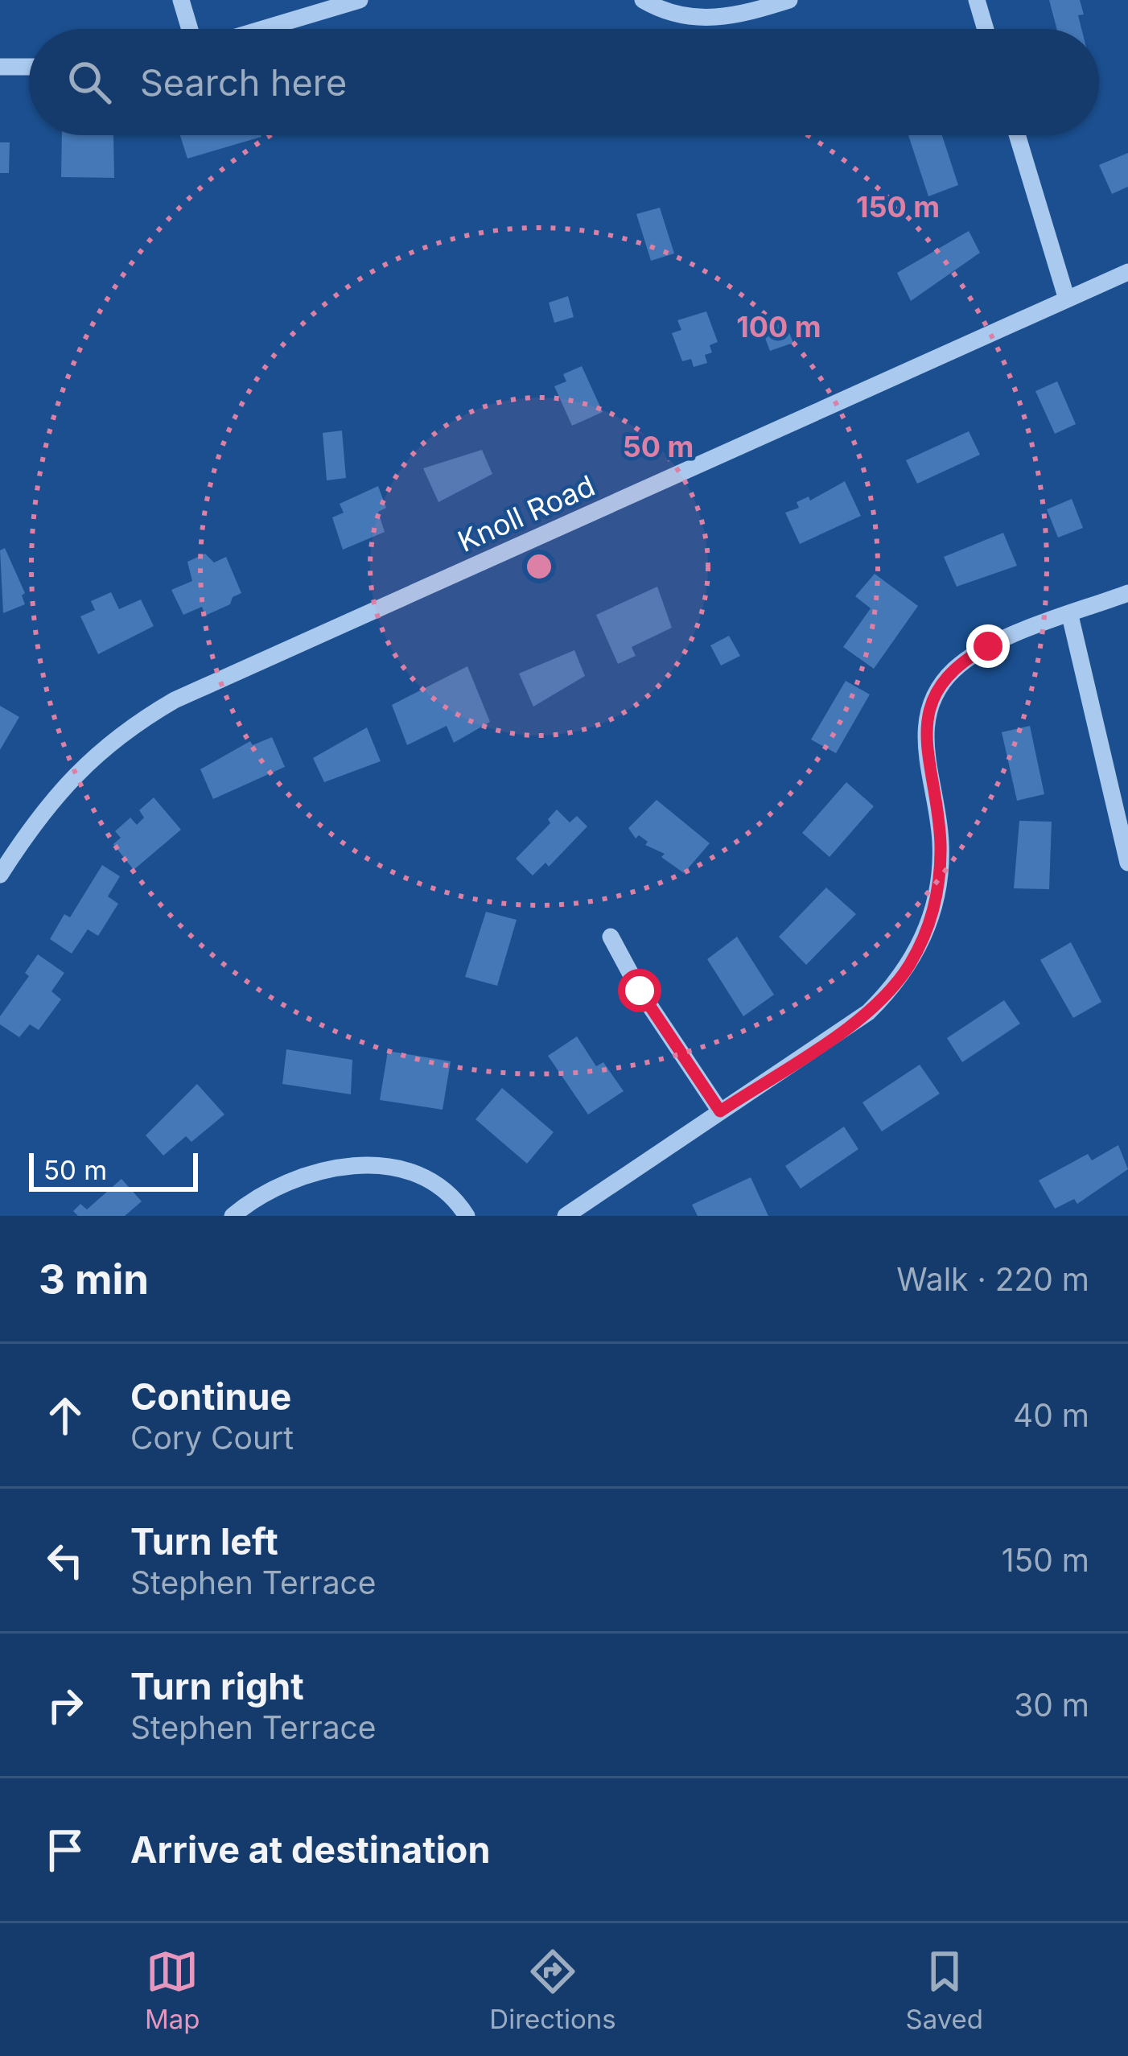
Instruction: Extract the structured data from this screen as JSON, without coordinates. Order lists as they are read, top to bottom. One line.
{"streets":{"street":["Knoll Road"]},"scale_bar":"50 m","page":{"search":"Search here","scale":"50 m","heading":["3 min","Walk · 220 m"],"list":[["Continue","Cory Court","40 m"],["Turn left","Stephen Terrace","150 m"],["Turn right","Stephen Terrace","30 m"],"Arrive at destination"],"nav":["Map","Directions","Saved"]},"rings":["150 m","100 m","50 m"]}
